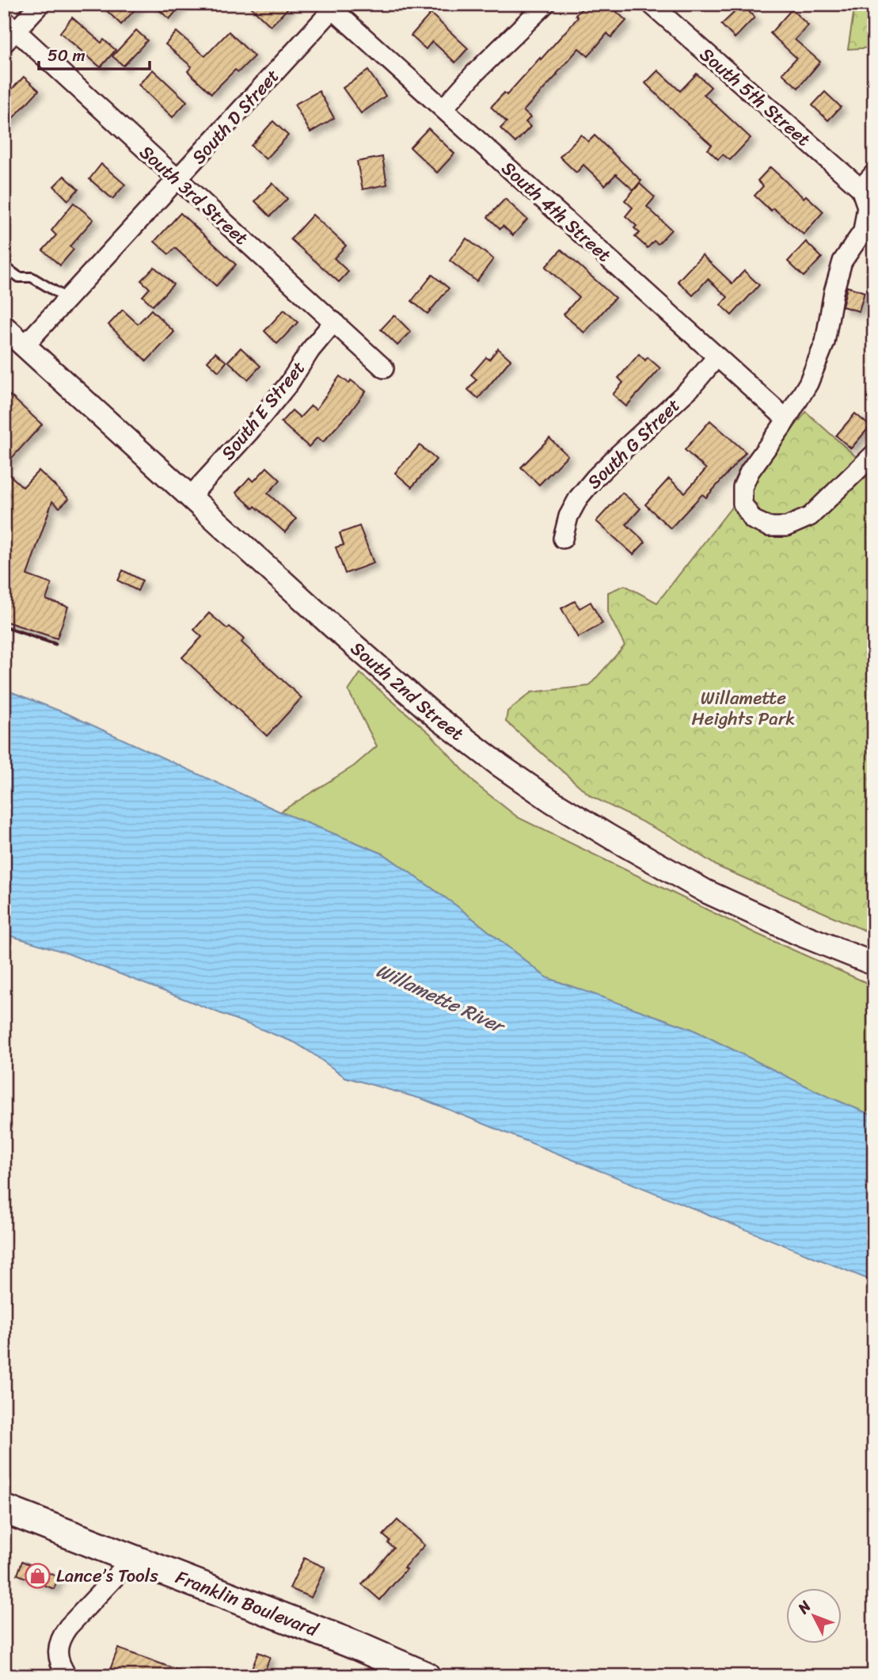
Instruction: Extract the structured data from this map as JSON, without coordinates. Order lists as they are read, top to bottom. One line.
{"streets":{"main road":["Franklin Boulevard"],"street":["South 5th Street","South D Street","South 3rd Street","South 4th Street","South E Street","South G Street","South 2nd Street"]},"crossings":[["South D Street","South 3rd Street"],["South D Street","South 4th Street"],["South D Street","South 2nd Street"],["South 3rd Street","South E Street"],["South 4th Street","South G Street"],["South E Street","South 2nd Street"]],"water":["Willamette River"],"parks":["Willamette Heights Park"],"places":{"shop":["Lance’s Tools"]},"scale_bar":"50 m","north":"top left"}
